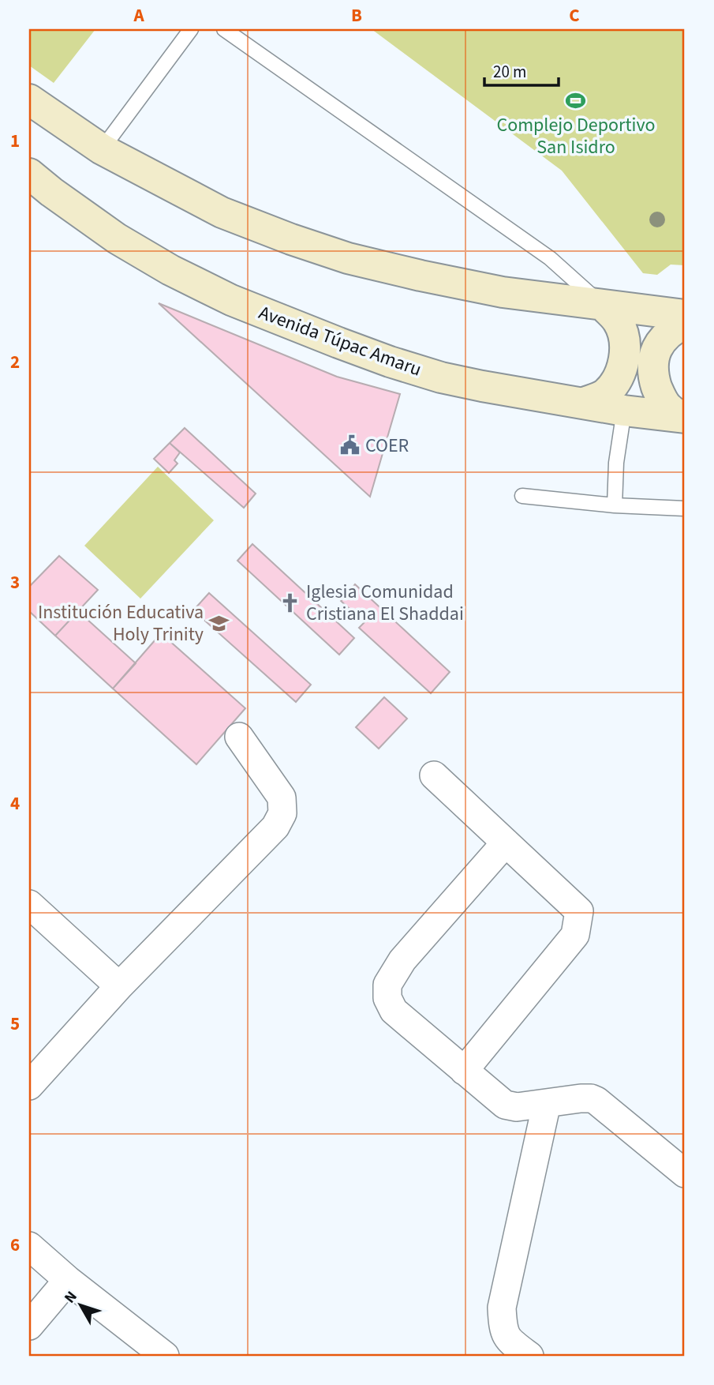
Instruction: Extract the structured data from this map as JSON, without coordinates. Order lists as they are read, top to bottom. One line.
{"streets":{"main road":["Avenida Túpac Amaru"]},"places":{"sports":["Complejo Deportivo San Isidro"],"public building":["COER"],"church":["Iglesia Comunidad Cristiana El Shaddai"],"school or university":["Institución Educativa Holy Trinity"]},"scale_bar":"20 m","north":"top left","grid":{"columns":["A","B","C"],"rows":["1","2","3","4","5","6"]}}
